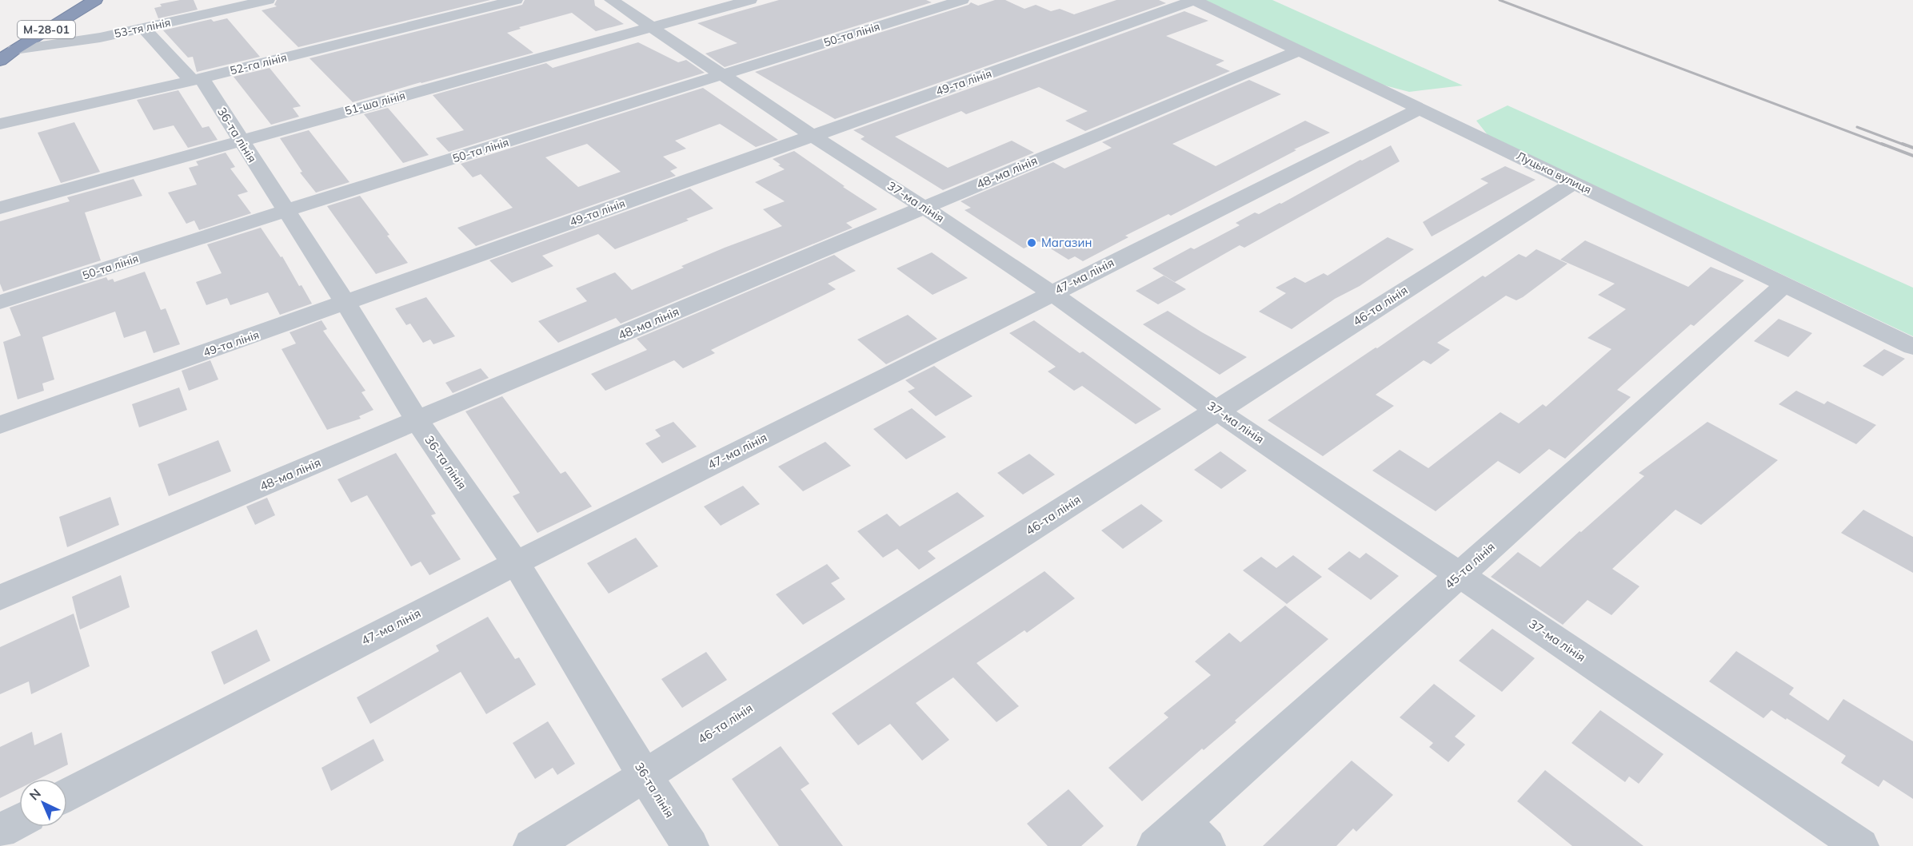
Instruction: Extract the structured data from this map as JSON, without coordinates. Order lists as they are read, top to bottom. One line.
{"streets":{"highway":["М-28-01"],"street":["53-тя лінія","50-та лінія","52-га лінія","49-та лінія","51-ша лінія","36-та лінія","48-ма лінія","Луцька вулиця","37-ма лінія","47-ма лінія","46-та лінія","45-та лінія"]},"crossings":[["53-тя лінія","М-28-01"],["53-тя лінія","36-та лінія"],["50-та лінія","36-та лінія"],["50-та лінія","37-ма лінія"],["52-га лінія","36-та лінія"],["49-та лінія","36-та лінія"],["49-та лінія","Луцька вулиця"],["49-та лінія","37-ма лінія"],["51-ша лінія","36-та лінія"],["51-ша лінія","37-ма лінія"],["36-та лінія","48-ма лінія"],["36-та лінія","47-ма лінія"],["36-та лінія","46-та лінія"],["48-ма лінія","Луцька вулиця"],["48-ма лінія","37-ма лінія"],["Луцька вулиця","47-ма лінія"],["Луцька вулиця","46-та лінія"],["Луцька вулиця","45-та лінія"],["37-ма лінія","47-ма лінія"],["37-ма лінія","46-та лінія"],["37-ма лінія","45-та лінія"]],"places":["Магазин"],"north":"top left"}
